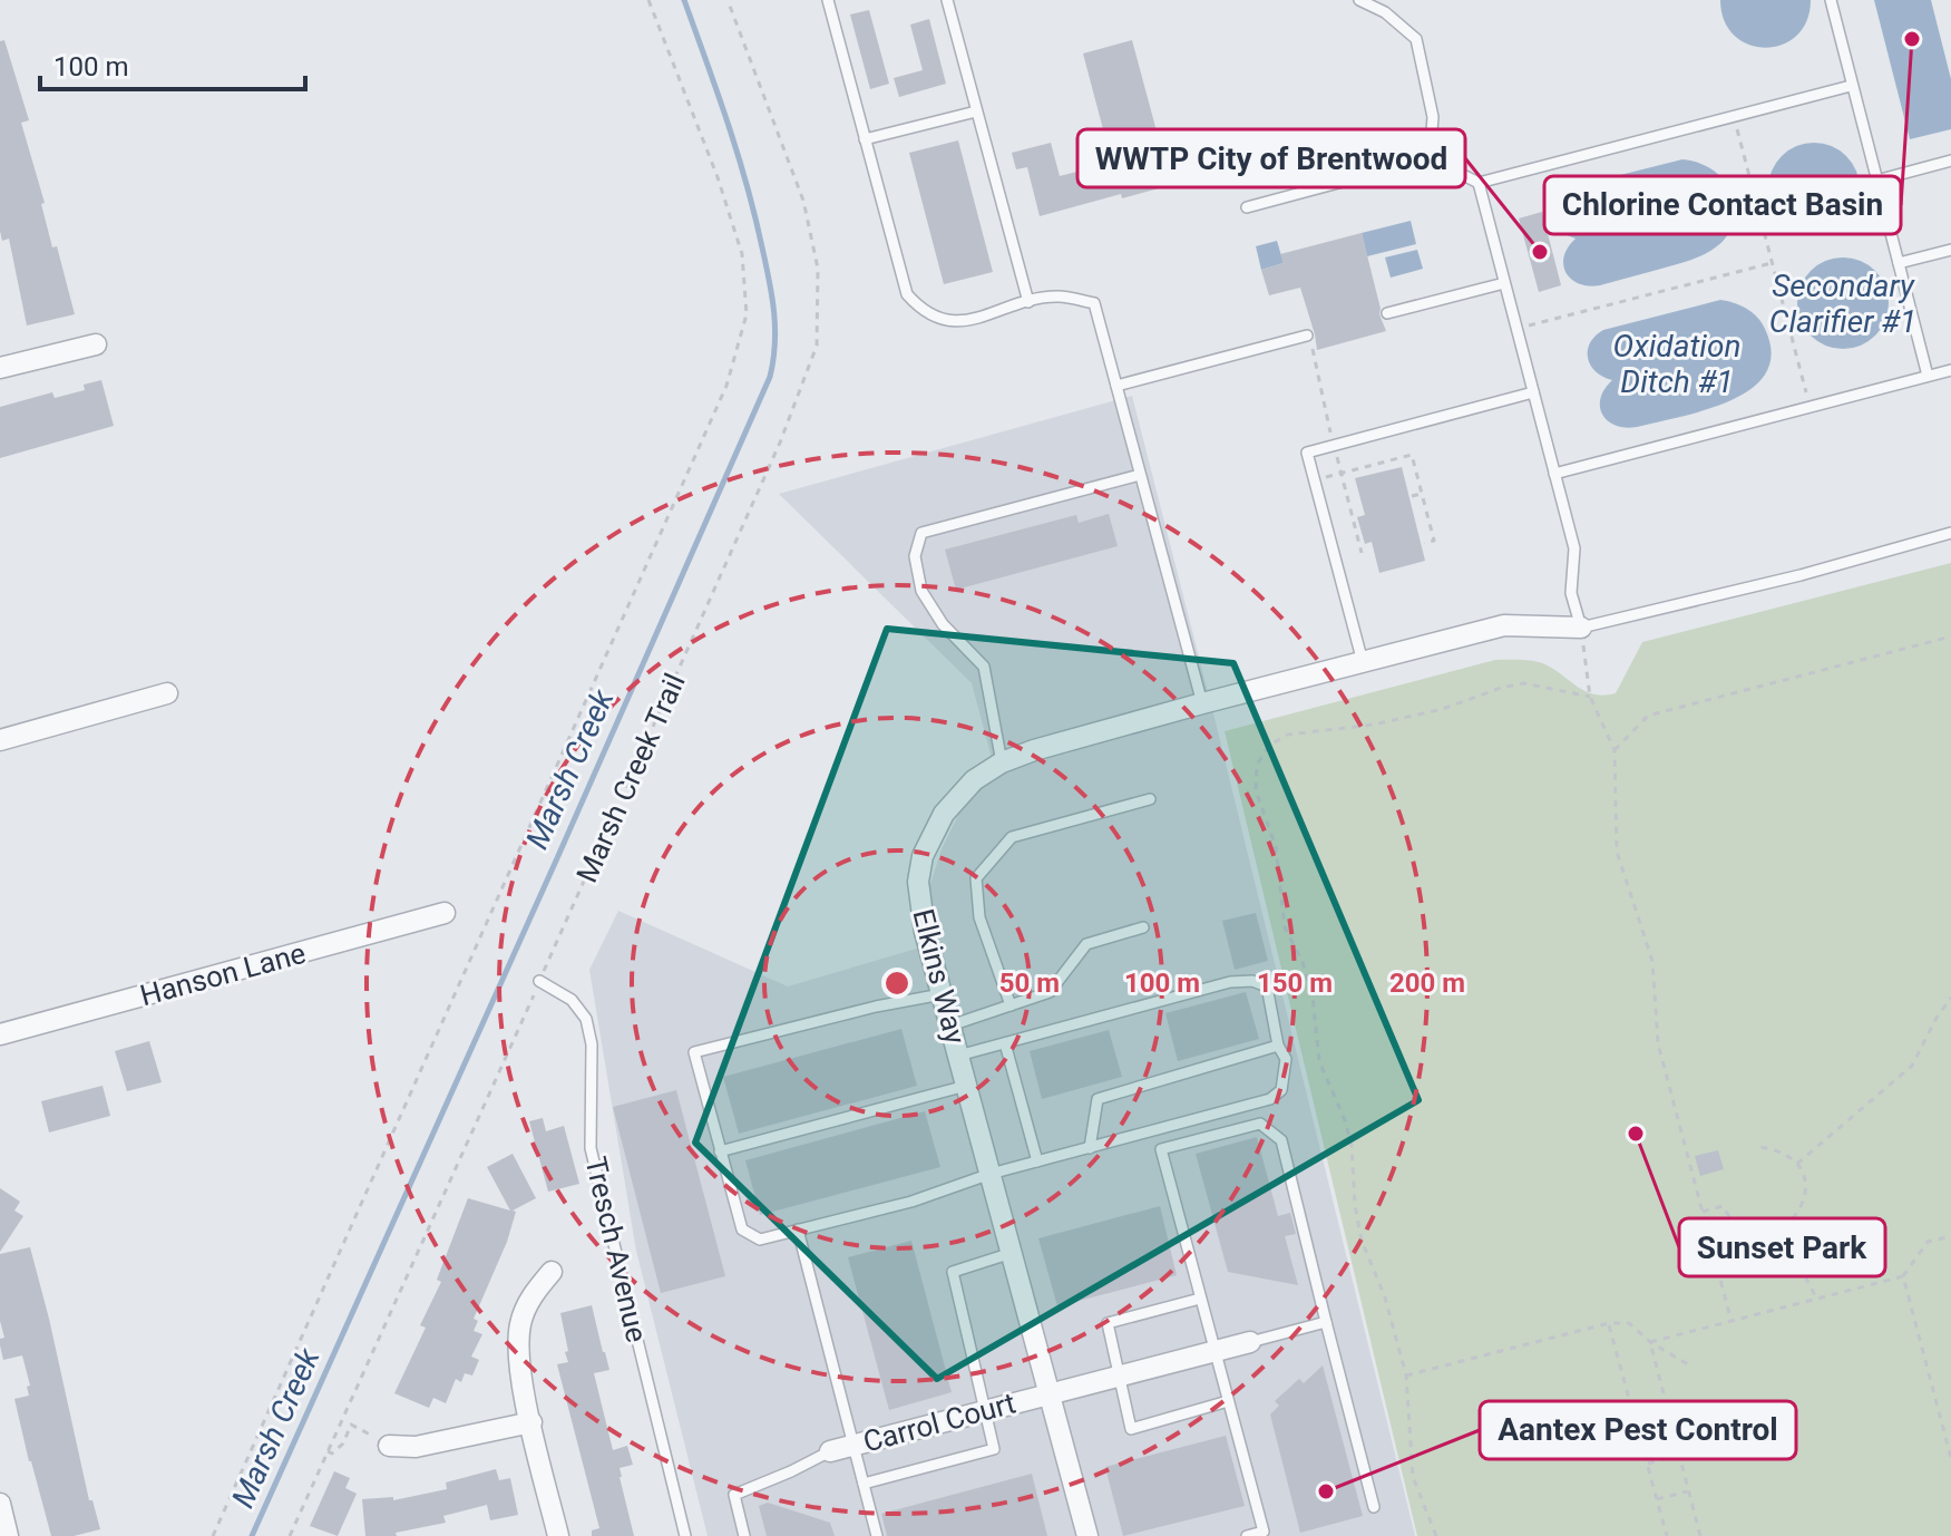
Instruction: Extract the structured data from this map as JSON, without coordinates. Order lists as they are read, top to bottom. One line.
{"streets":{"street":["Hanson Lane","Elkins Way","Carrol Court"],"lane":["Tresch Avenue"],"path":["Marsh Creek Trail"]},"crossings":[["Marsh Creek Trail","Tresch Avenue"],["Elkins Way","Carrol Court"]],"water":["Secondary Clarifier #1","Oxidation Ditch #1","Marsh Creek"],"places":["Chlorine Contact Basin","WWTP City of Brentwood","Sunset Park","Aantex Pest Control"],"scale_bar":"100 m","rings":["50 m","100 m","150 m","200 m"]}
